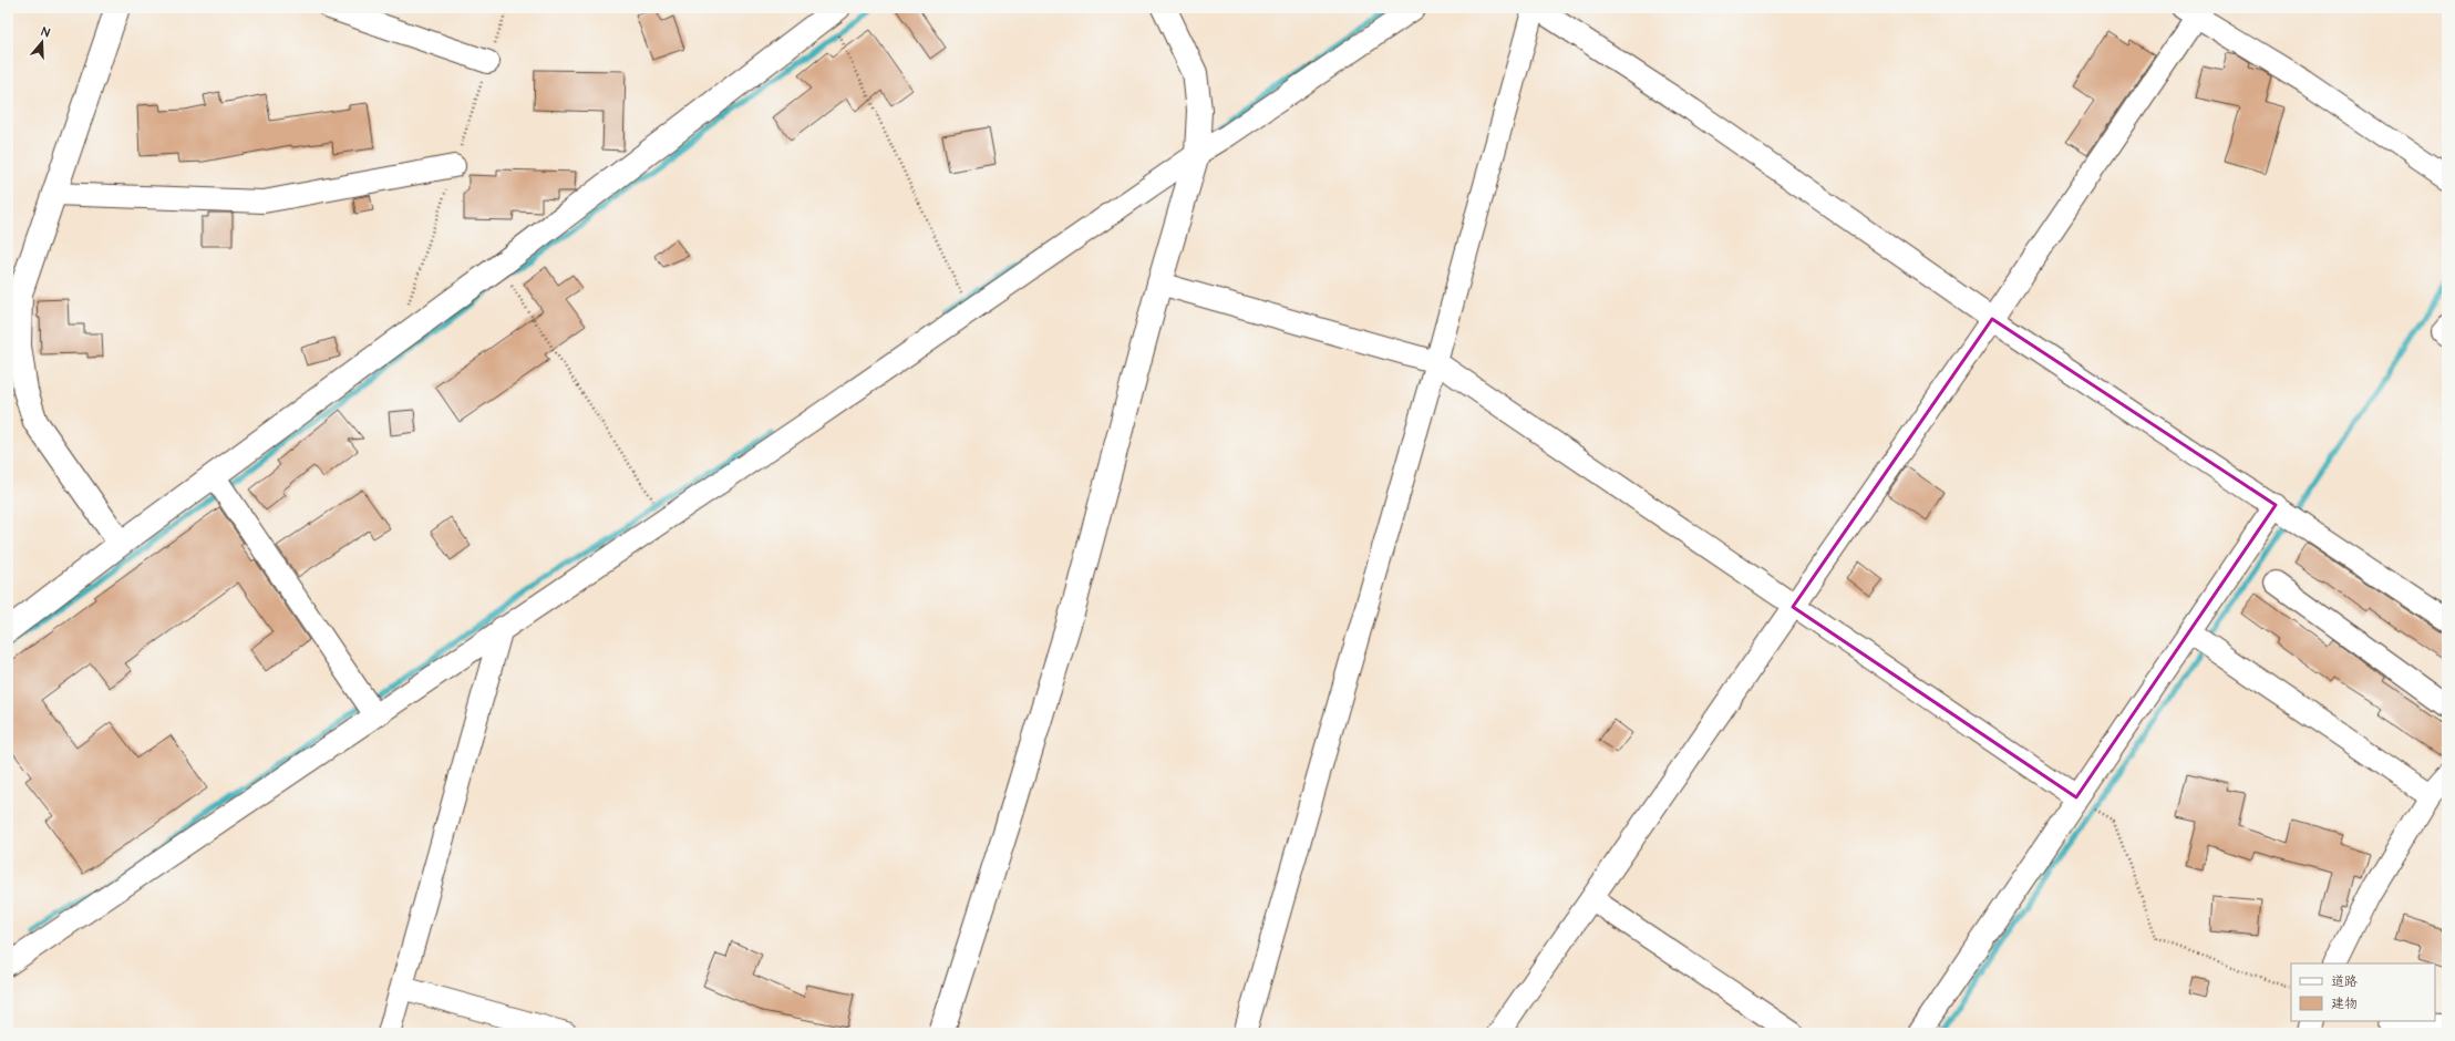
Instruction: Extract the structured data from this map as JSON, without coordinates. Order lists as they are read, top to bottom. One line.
{"legend":["道路","建物"],"north":"top"}
